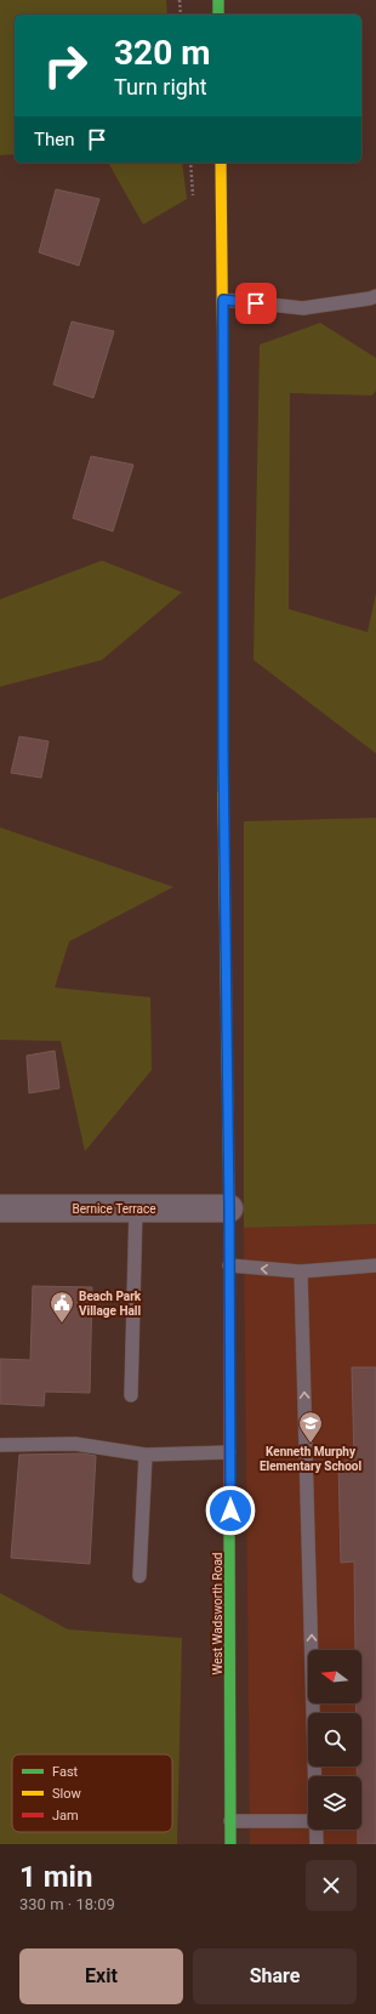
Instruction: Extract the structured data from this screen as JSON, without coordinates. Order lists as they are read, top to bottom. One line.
{"streets":{"main road":["West Wadsworth Road"],"street":["Bernice Terrace"]},"crossings":[["Bernice Terrace","West Wadsworth Road"]],"places":{"public building":["Beach Park Village Hall"],"school or university":["Kenneth Murphy Elementary School"]},"legend":["Fast","Slow","Jam"],"north":"left","page":{"turn":["320 m","Turn right"],"then":"Then","heading":["1 min","330 m · 18:09"],"buttons":["Exit","Share"]}}
